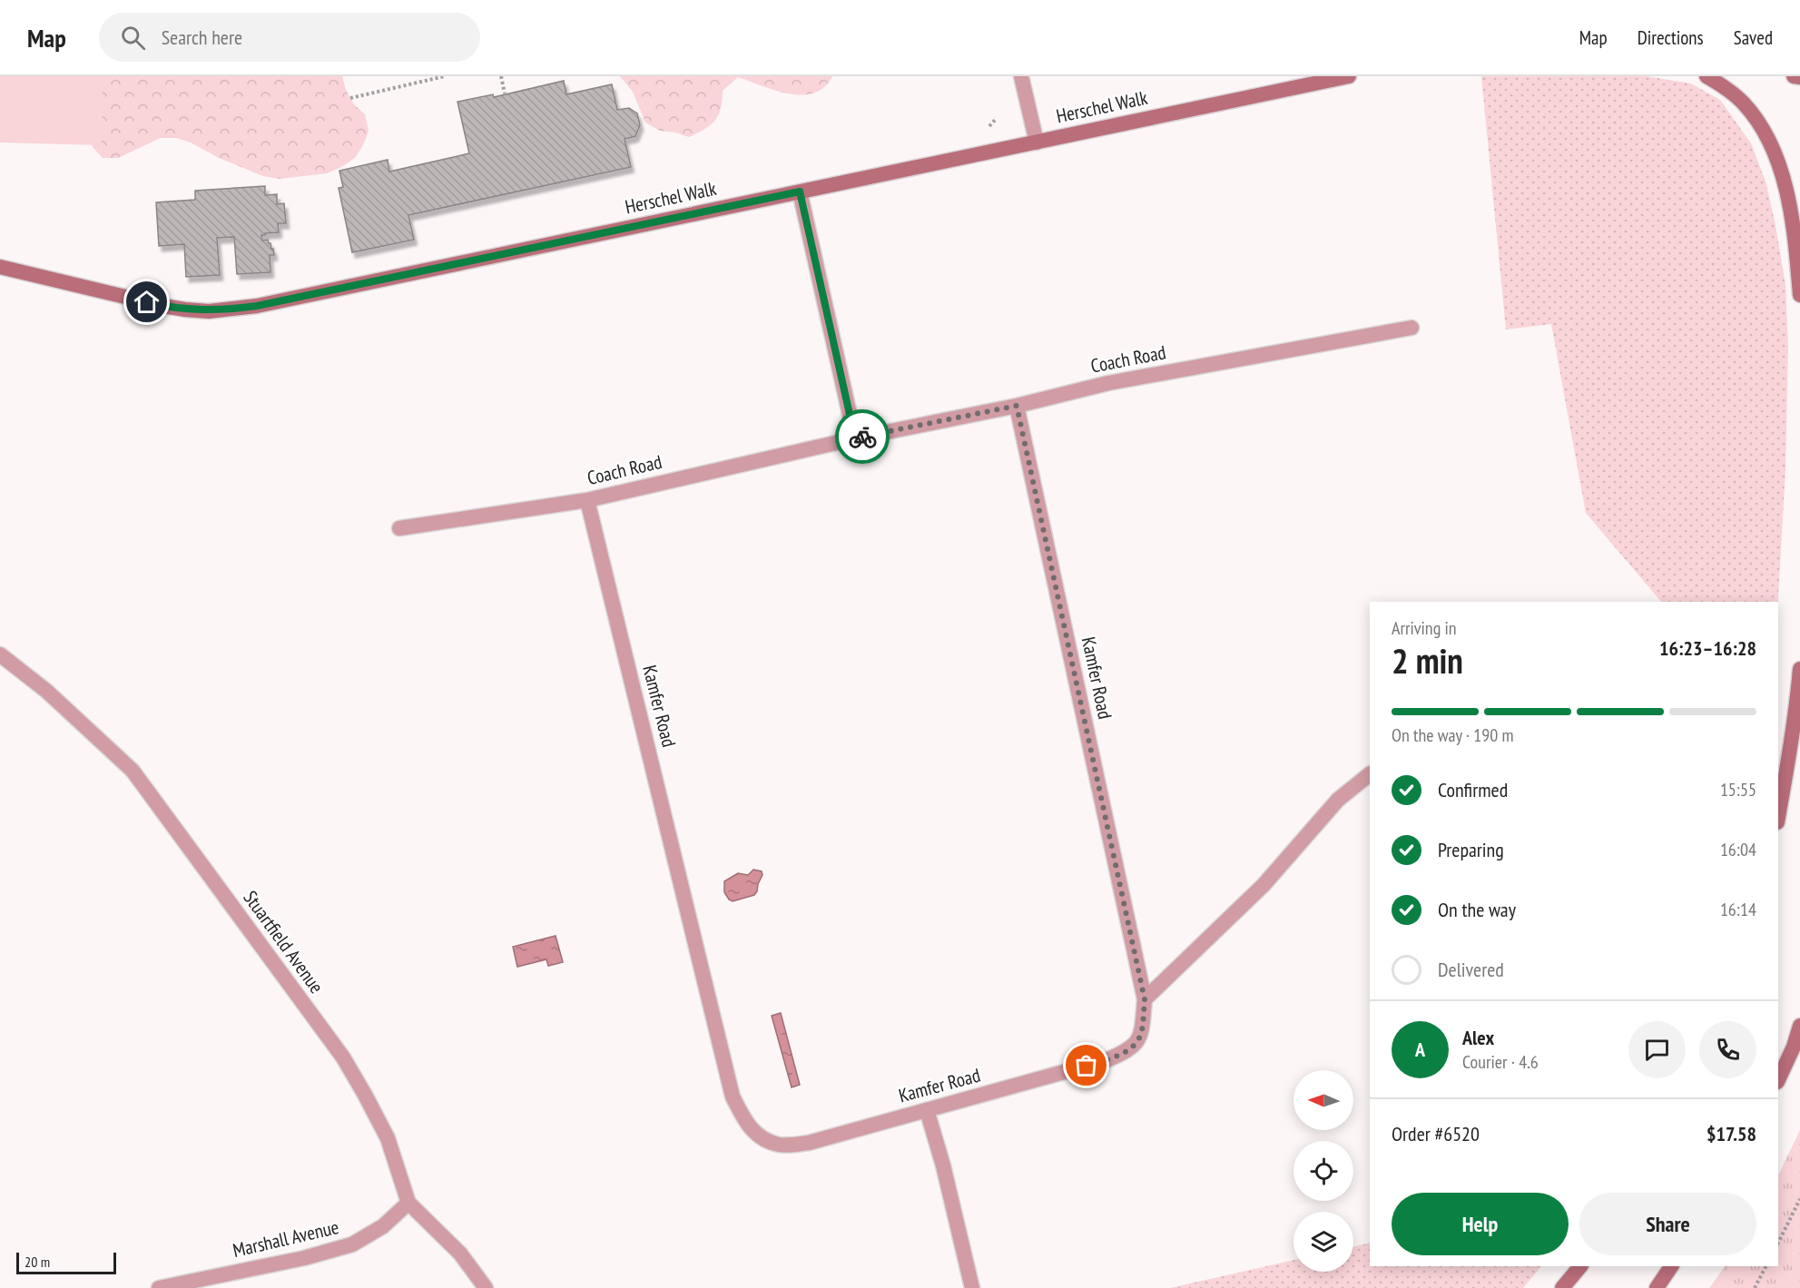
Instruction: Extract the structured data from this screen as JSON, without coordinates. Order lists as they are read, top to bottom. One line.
{"streets":{"main road":["Herschel Walk"],"street":["Coach Road","Kamfer Road","Stuartfield Avenue","Marshall Avenue"]},"crossings":[["Coach Road","Kamfer Road"],["Stuartfield Avenue","Marshall Avenue"]],"scale_bar":"20 m","north":"left","page":{"header":"Map","search":"Search here","nav":["Map","Directions","Saved"],"heading":["2 min","Arriving in","16:23–16:28"],"panel":["Alex","Courier · 4.6","Order #6520","$17.58"],"bar":"On the way · 190 m","list":[["Confirmed","15:55"],["Preparing","16:04"],["On the way","16:14"],"Delivered"],"round":"A","buttons":["Help","Share"],"scale":"20 m"}}
